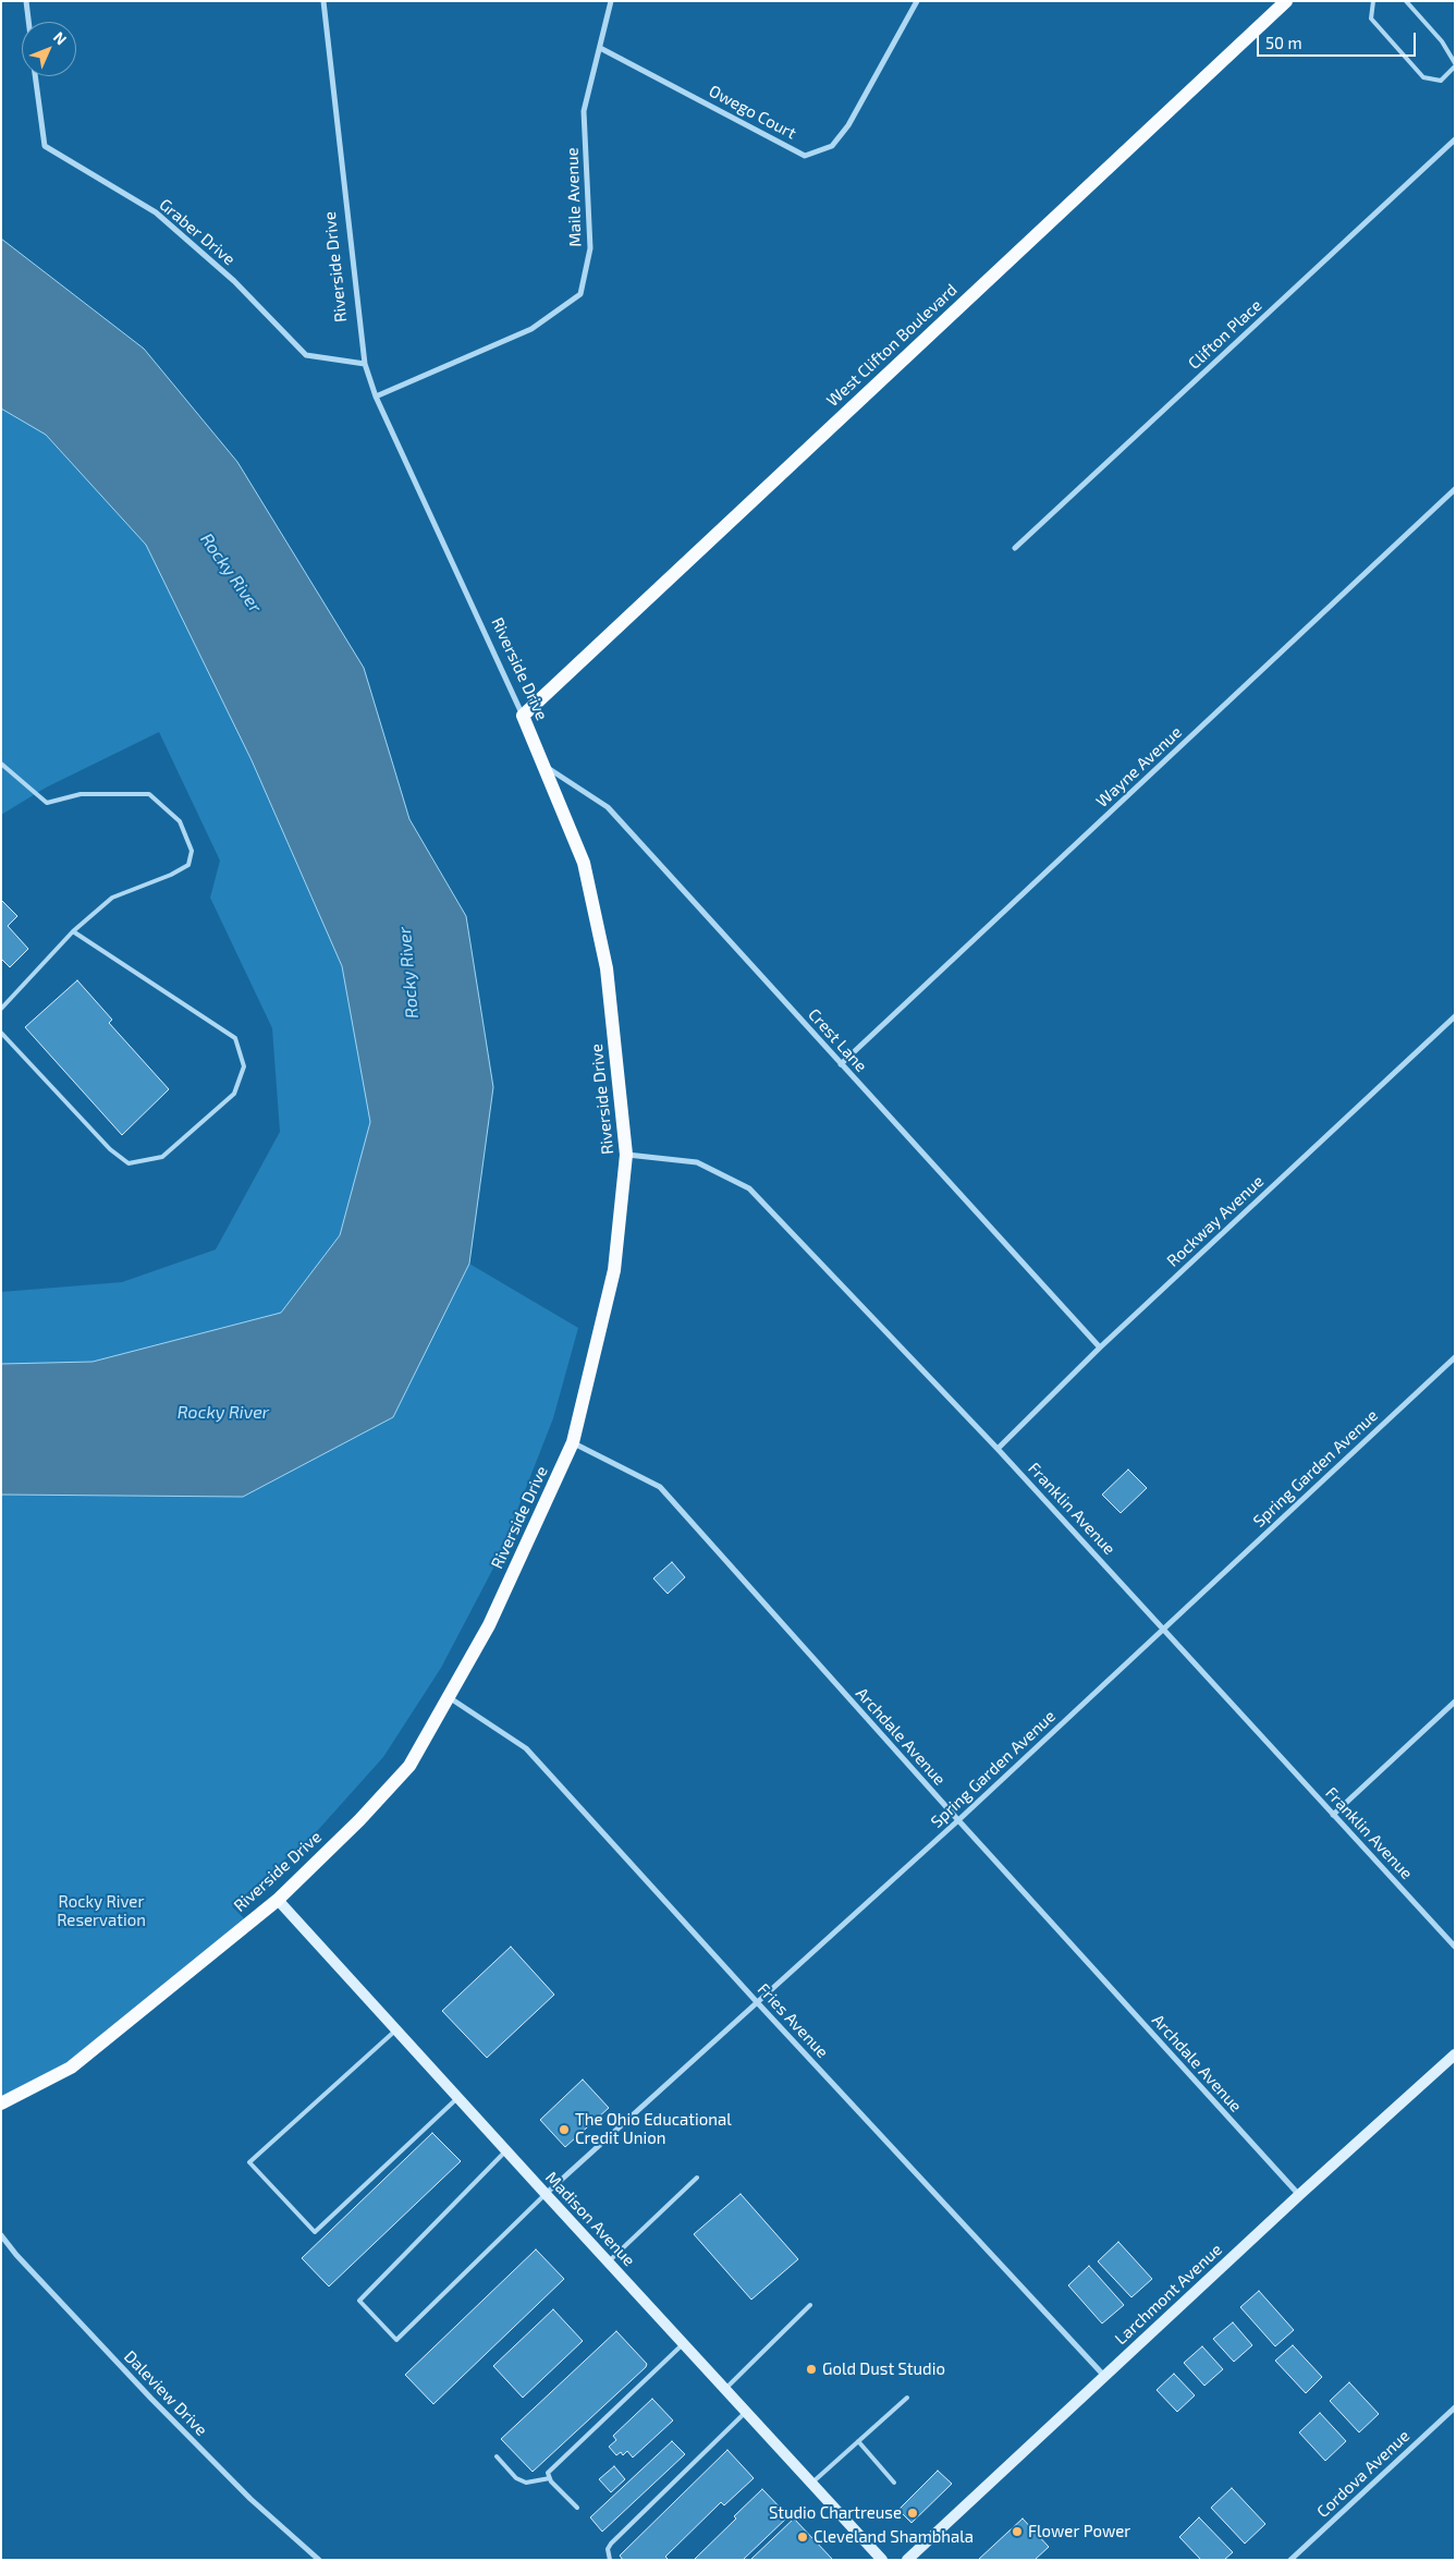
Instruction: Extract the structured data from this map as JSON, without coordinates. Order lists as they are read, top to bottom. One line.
{"streets":{"main road":["Riverside Drive","West Clifton Boulevard","Madison Avenue","Larchmont Avenue"],"street":["Owego Court","Maile Avenue","Graber Drive","Clifton Place","Wayne Avenue","Crest Lane","Rockway Avenue","Spring Garden Avenue","Franklin Avenue","Archdale Avenue","Fries Avenue","Daleview Drive","Cordova Avenue"]},"crossings":[["Owego Court","Maile Avenue"],["Maile Avenue","Riverside Drive"],["Graber Drive","Riverside Drive"],["Riverside Drive","West Clifton Boulevard"],["Riverside Drive","Crest Lane"],["Riverside Drive","Franklin Avenue"],["Riverside Drive","Archdale Avenue"],["Riverside Drive","Fries Avenue"],["Riverside Drive","Madison Avenue"],["Wayne Avenue","Crest Lane"],["Crest Lane","Rockway Avenue"],["Rockway Avenue","Franklin Avenue"],["Spring Garden Avenue","Franklin Avenue"],["Spring Garden Avenue","Archdale Avenue"],["Spring Garden Avenue","Fries Avenue"],["Spring Garden Avenue","Madison Avenue"],["Archdale Avenue","Larchmont Avenue"],["Fries Avenue","Larchmont Avenue"]],"water":["Rocky River"],"parks":["Rocky River Reservation"],"places":["The Ohio Educational Credit Union","Gold Dust Studio","Studio Chartreuse","Flower Power","Cleveland Shambhala"],"scale_bar":"50 m","north":"top right"}
